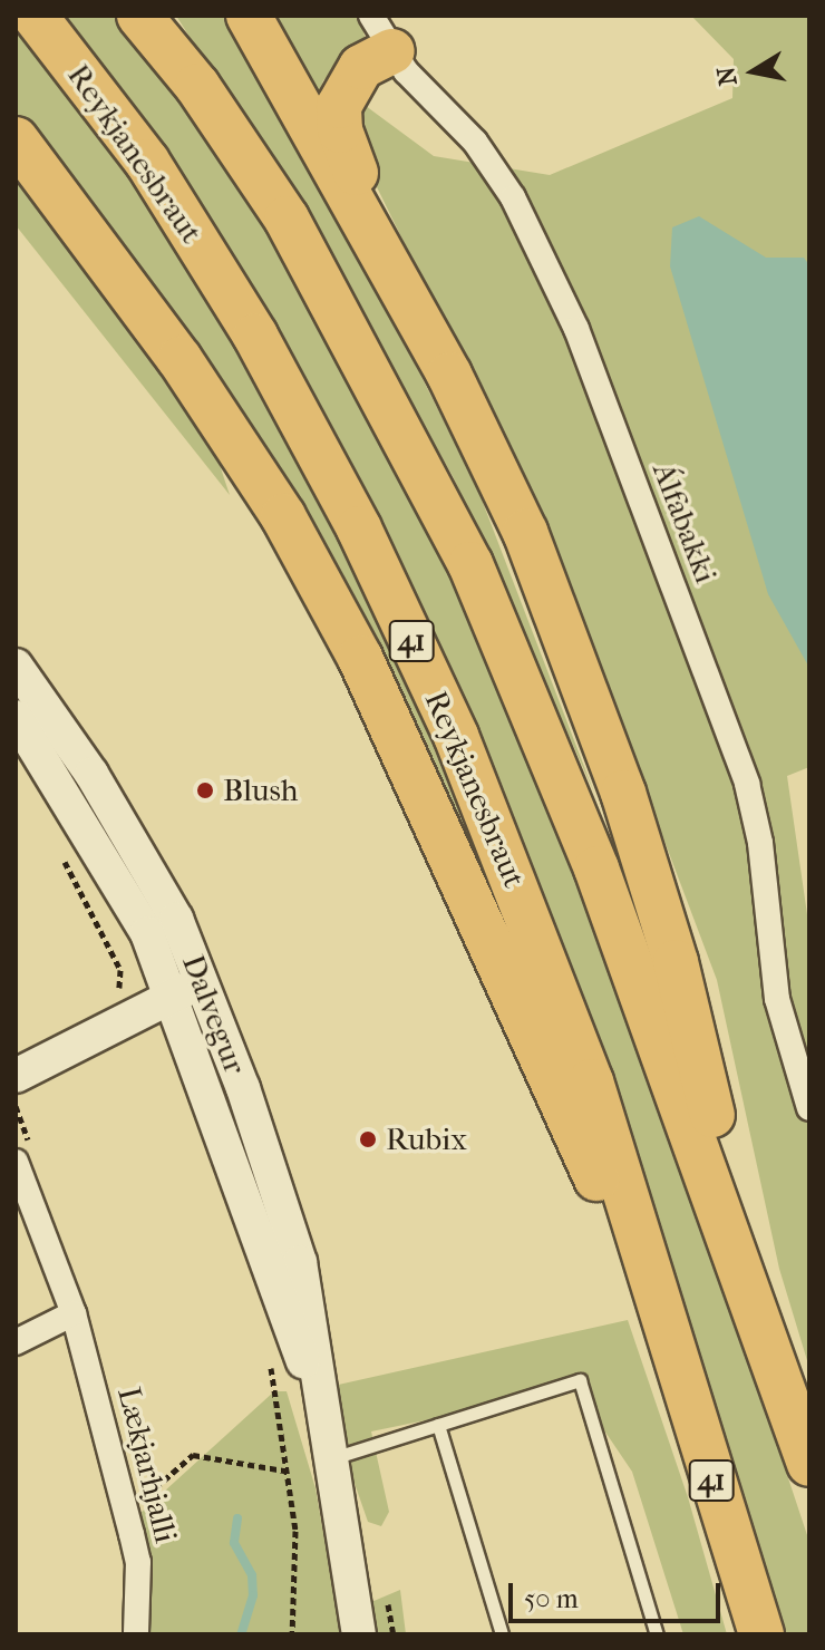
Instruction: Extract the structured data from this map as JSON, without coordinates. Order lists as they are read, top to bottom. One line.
{"streets":{"highway":["Reykjanesbraut","41"],"street":["Álfabakki","Dalvegur","Lækjarhjalli"]},"places":["Blush","Rubix"],"scale_bar":"50 m","north":"left"}
